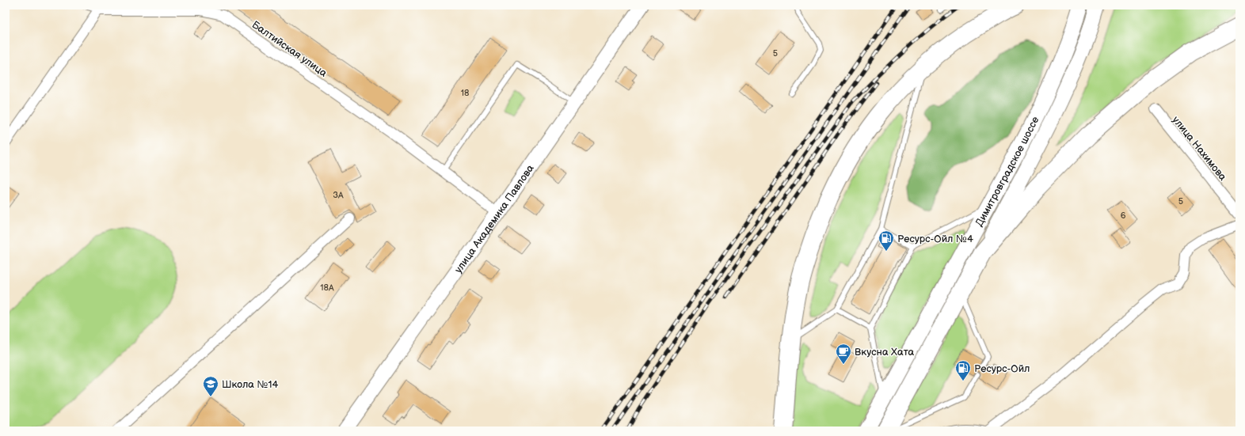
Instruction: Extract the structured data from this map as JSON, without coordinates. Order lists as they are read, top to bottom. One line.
{"streets":{"highway":["Димитровградское шоссе"],"street":["Балтийская улица","улица Нахимова","улица Академика Павлова"]},"crossings":[["Балтийская улица","улица Академика Павлова"]],"places":{"fuel station":["Ресурс-Ойл №4","Ресурс-Ойл"],"cafe":["Вкусна Хата"],"school or university":["Школа №14"]},"house_numbers":["5","18","3А","5","6","18А"]}
